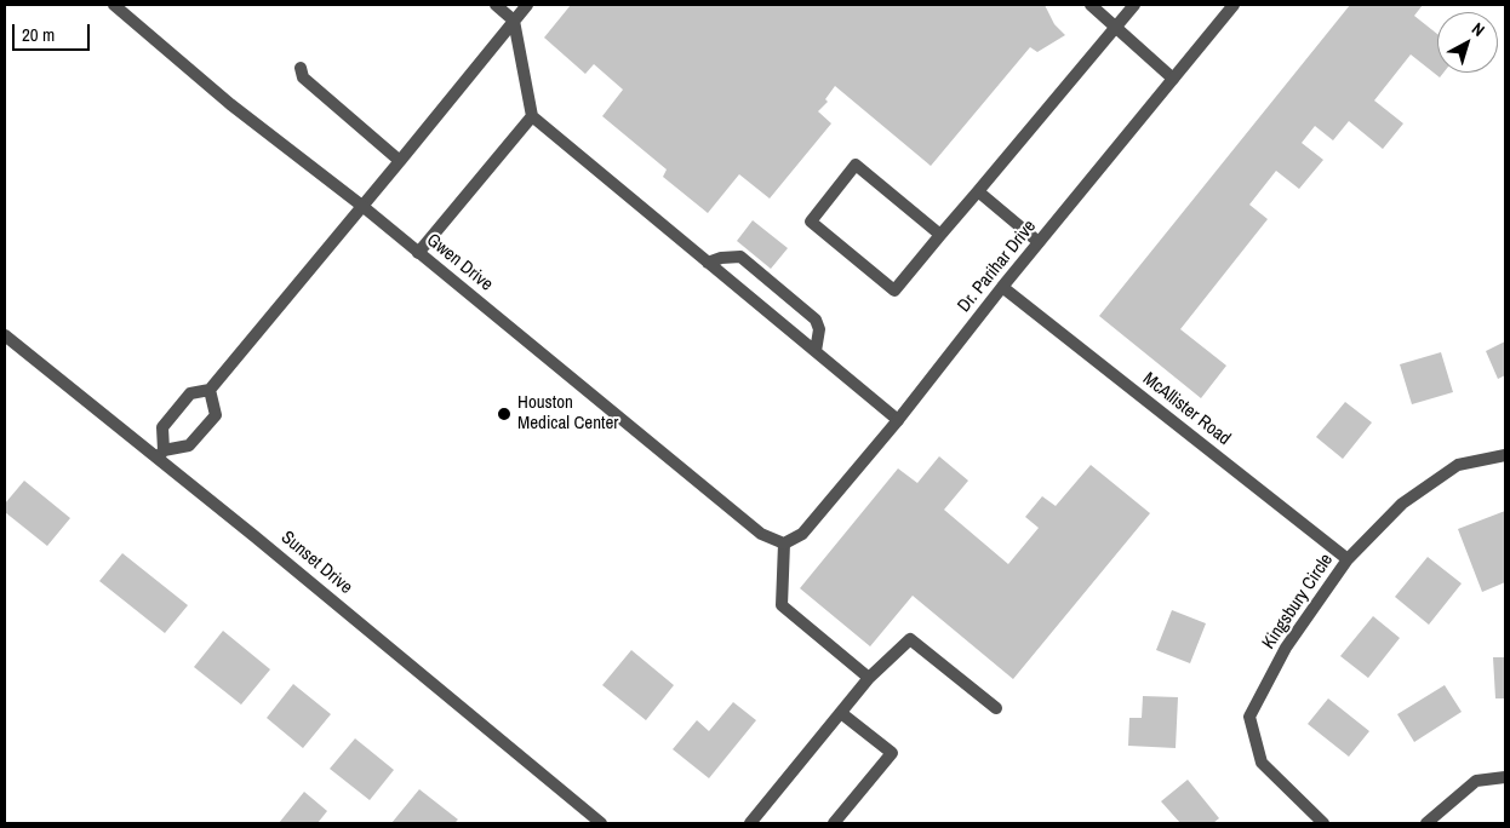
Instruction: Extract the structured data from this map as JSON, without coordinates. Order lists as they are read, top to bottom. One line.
{"streets":{"street":["Gwen Drive","Dr. Parihar Drive","McAllister Road","Sunset Drive","Kingsbury Circle"]},"crossings":[["Gwen Drive","Dr. Parihar Drive"],["Dr. Parihar Drive","McAllister Road"],["McAllister Road","Kingsbury Circle"]],"places":["Houston Medical Center"],"scale_bar":"20 m","north":"top right"}
